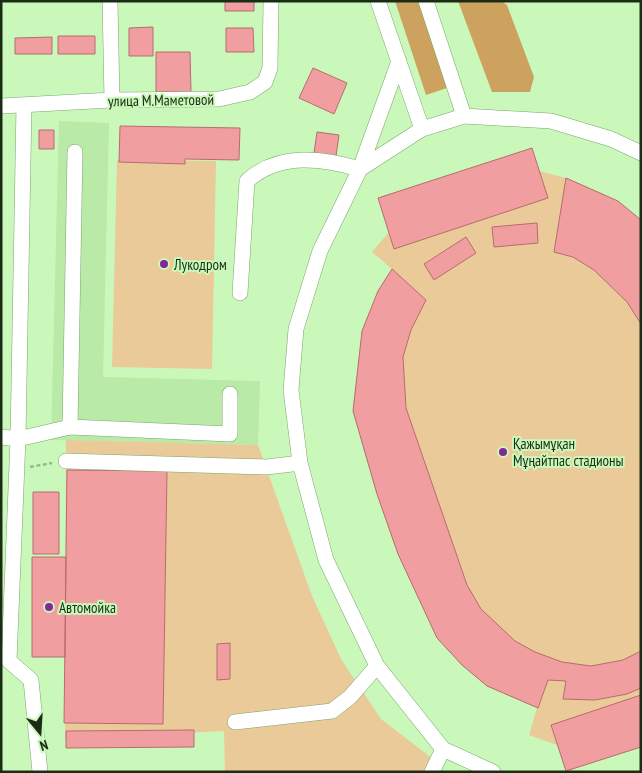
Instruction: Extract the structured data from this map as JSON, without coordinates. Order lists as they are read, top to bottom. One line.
{"streets":{"street":["улица М.Маметовой"]},"places":["Лукодром","Қажымұқан Мұңайтпас стадионы","Автомойка"],"north":"bottom"}
